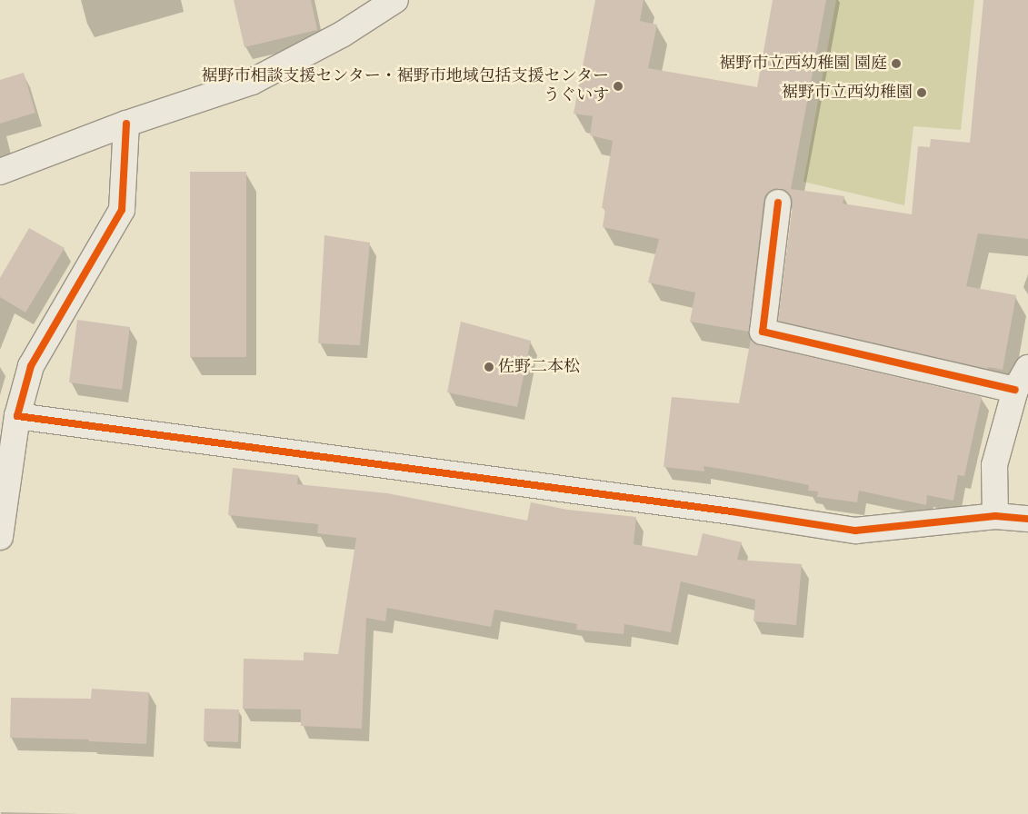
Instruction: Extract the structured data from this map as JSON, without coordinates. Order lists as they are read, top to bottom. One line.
{"places":["裾野市立西幼稚園 園庭","裾野市相談支援センター・裾野市地域包括支援センター うぐいす","裾野市立西幼稚園","佐野二本松"]}
